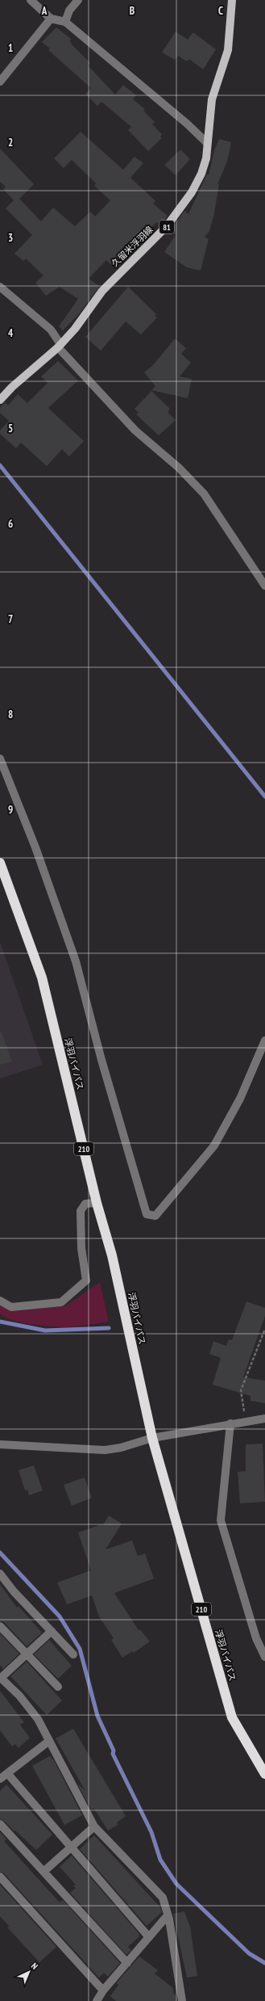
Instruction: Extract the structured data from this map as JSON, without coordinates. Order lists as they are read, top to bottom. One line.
{"streets":{"highway":["浮羽バイパス","210"],"main road":["81","久留米浮羽線"]},"north":"top right","grid":{"columns":["A","B","C"],"rows":["1","2","3","4","5","6","7","8","9"]}}
